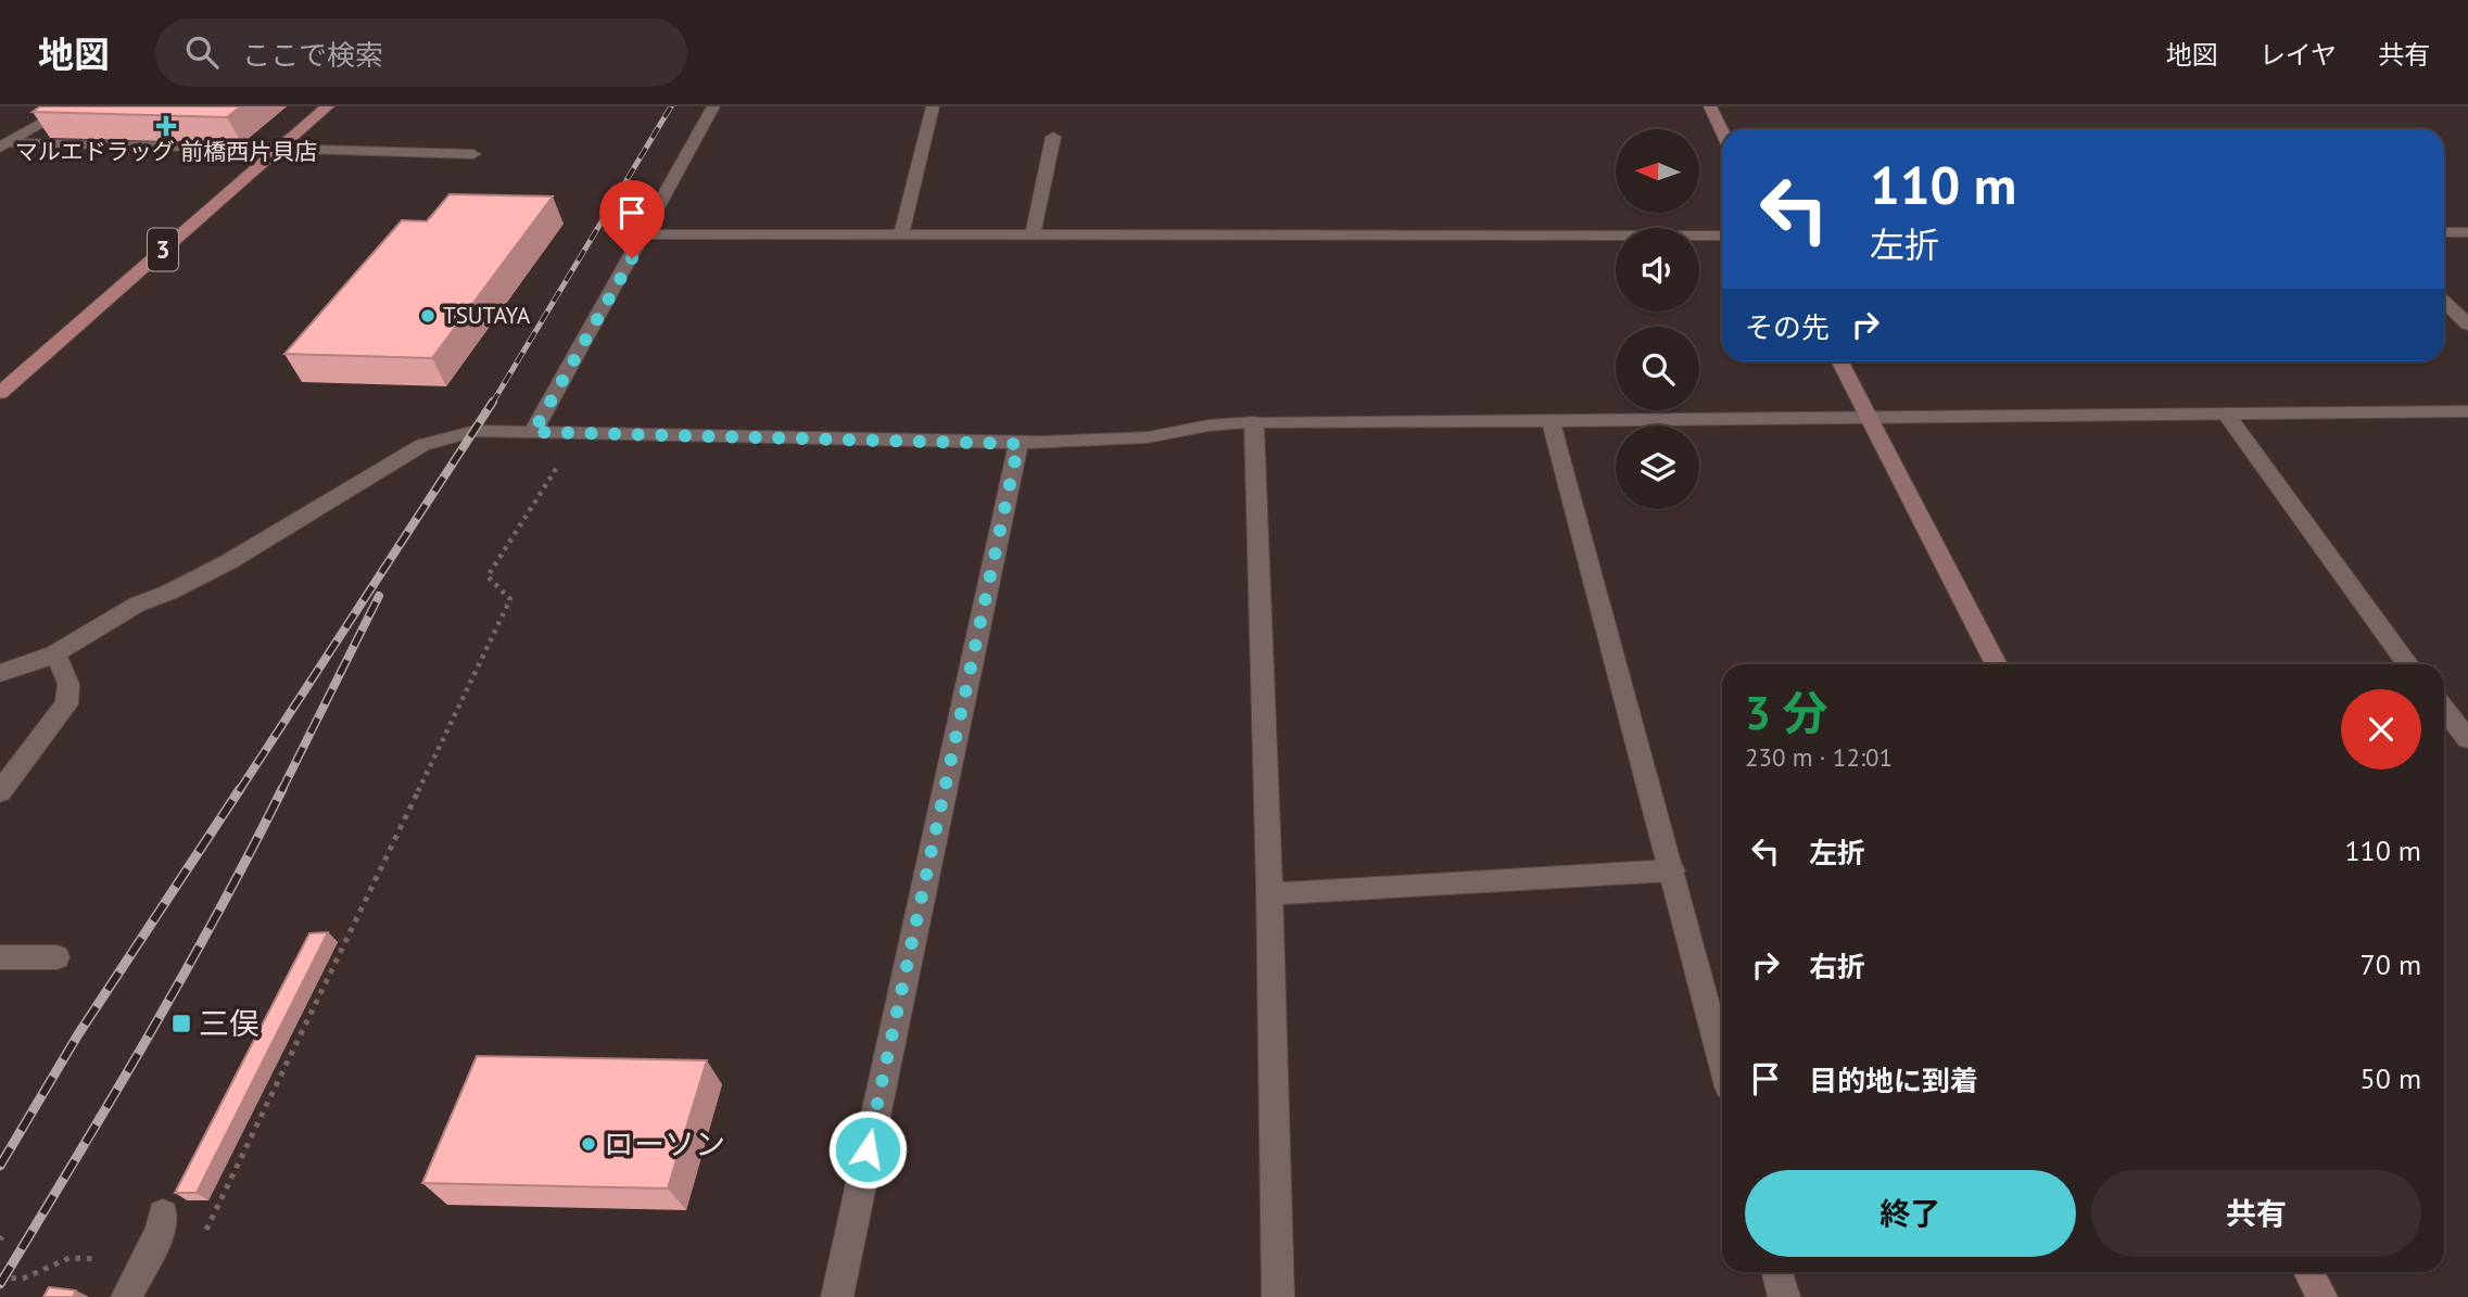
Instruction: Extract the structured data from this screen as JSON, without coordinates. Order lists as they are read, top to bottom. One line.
{"streets":{"main road":["3"]},"places":{"health":["マルエドラッグ 前橋西片貝店"],"other":["TSUTAYA","ローソン"],"transit":["三俣"]},"north":"left","page":{"header":"地図","search":"ここで検索","nav":["地図","レイヤ","共有"],"turn":["110 m","左折"],"then":"その先","heading":["3 分","230 m · 12:01"],"list":[{"name":"左折","value":"110 m"},{"name":"右折","value":"70 m"},{"name":"目的地に到着","value":"50 m"}],"buttons":["終了","共有"]}}
